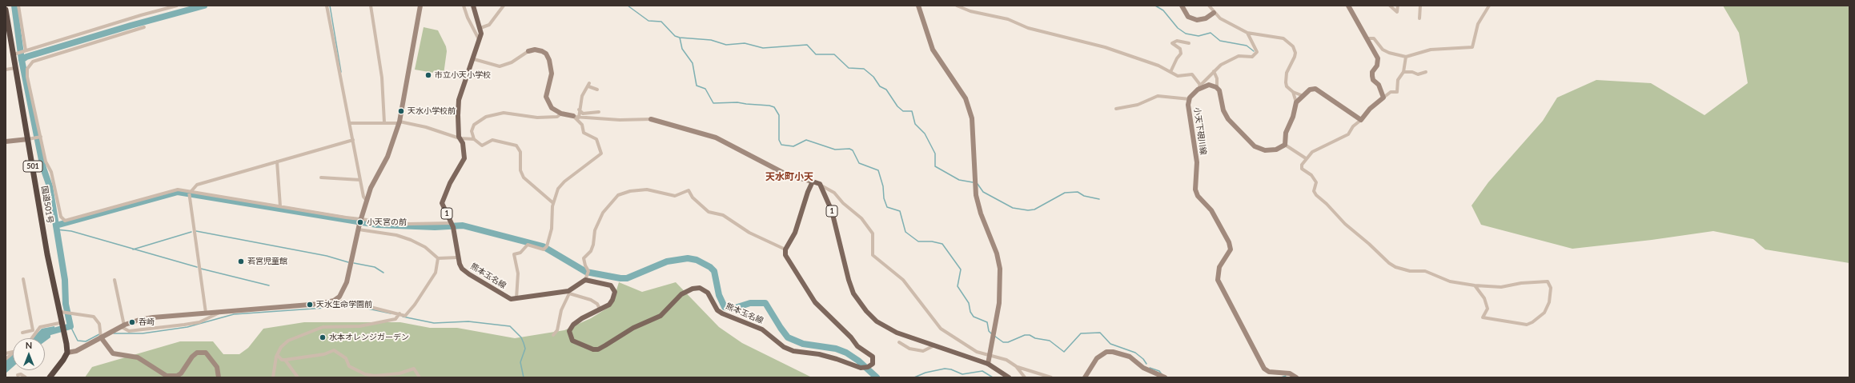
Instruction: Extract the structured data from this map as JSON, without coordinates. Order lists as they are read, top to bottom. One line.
{"streets":{"highway":["501","国道501号"],"main road":["1","熊本玉名線"],"street":["小天下硯川線"]},"districts":["天水町小天"],"places":["市立小天小学校","天水小学校前","小天宮の前","若宮児童館","天水生命学園前","呑崎","水本オレンジガーデン"],"north":"top"}
